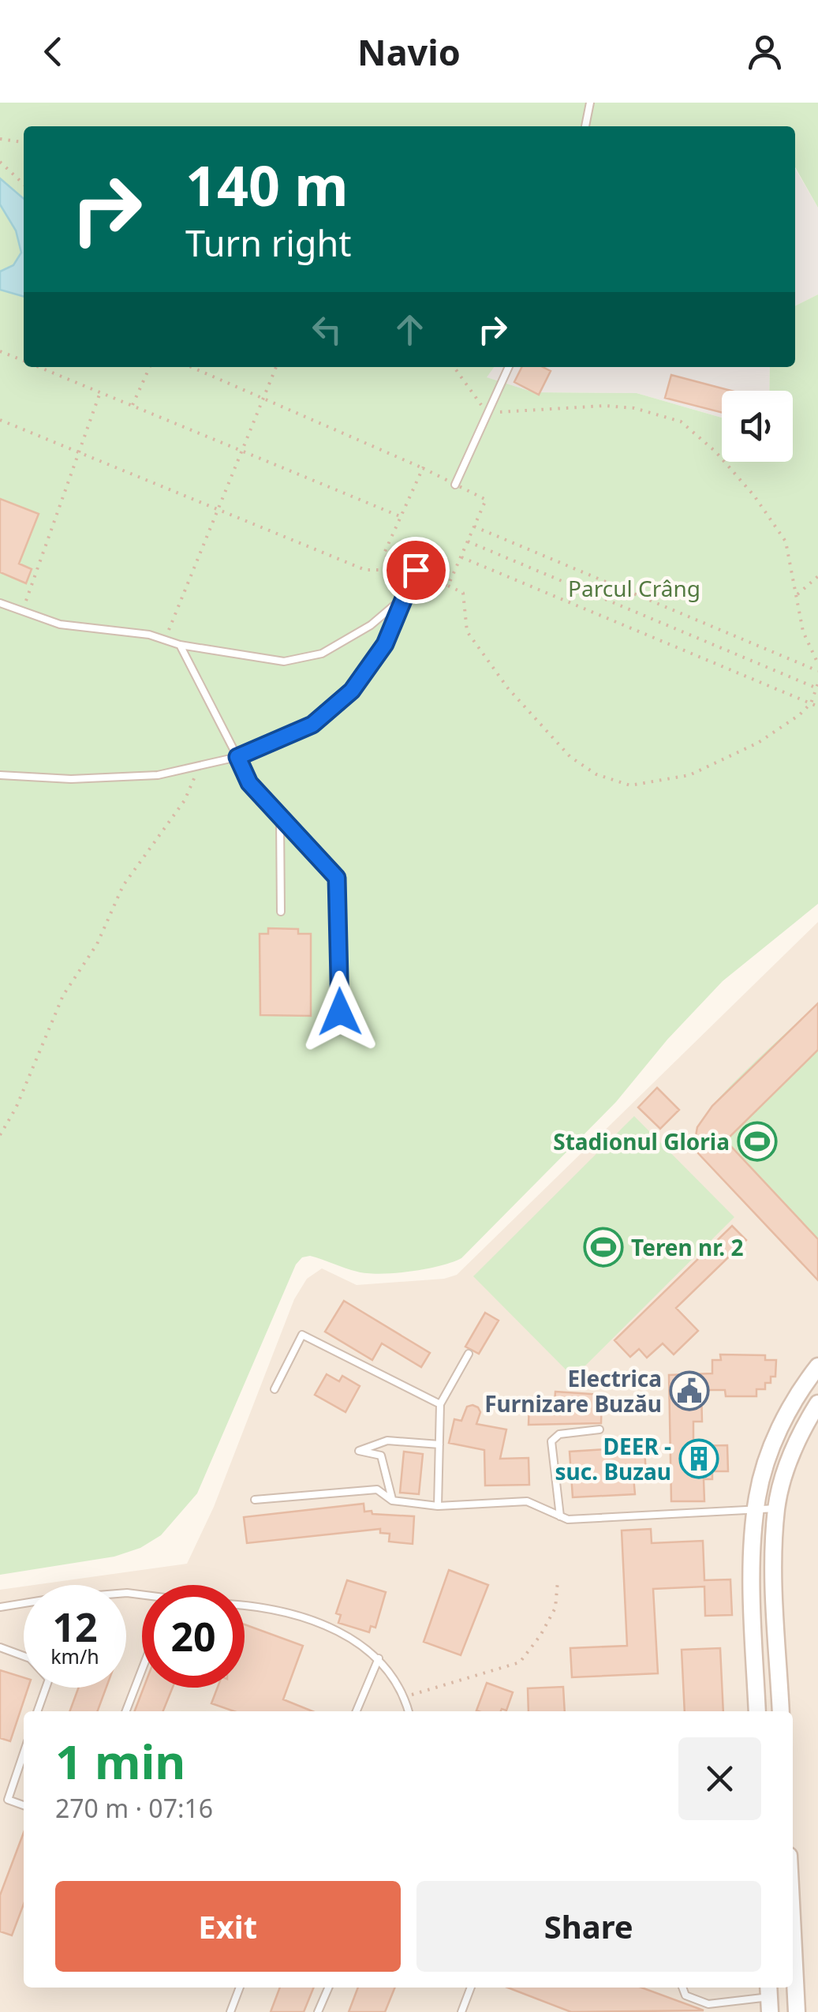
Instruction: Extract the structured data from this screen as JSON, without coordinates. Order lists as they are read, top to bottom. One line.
{"parks":["Parcul Crâng"],"places":{"sports":["Stadionul Gloria","Teren nr. 2"],"public building":["Electrica Furnizare Buzău"],"building":["DEER - suc. Buzau"]},"page":{"header":"Navio","turn":["140 m","Turn right"],"speed":"12 km/h","limit":"20","heading":["1 min","270 m · 07:16"],"buttons":["Exit","Share"]}}
